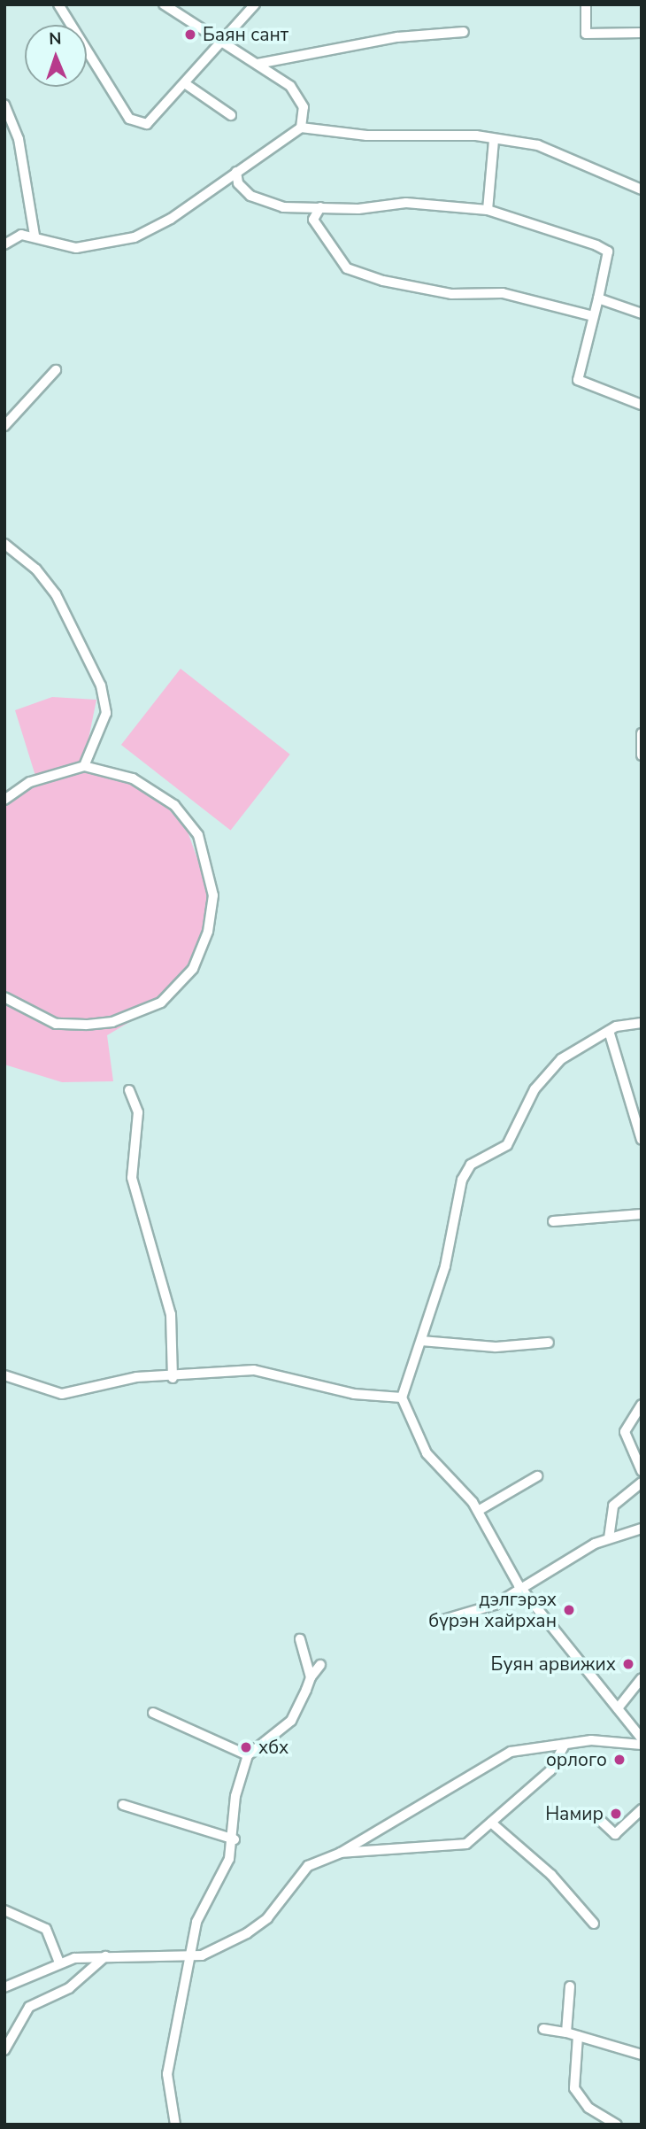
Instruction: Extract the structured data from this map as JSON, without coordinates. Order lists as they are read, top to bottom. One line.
{"places":["Баян сант","дэлгэрэх бүрэн хайрхан","Буян арвижих","хбх","орлого","Намир"],"north":"top"}
